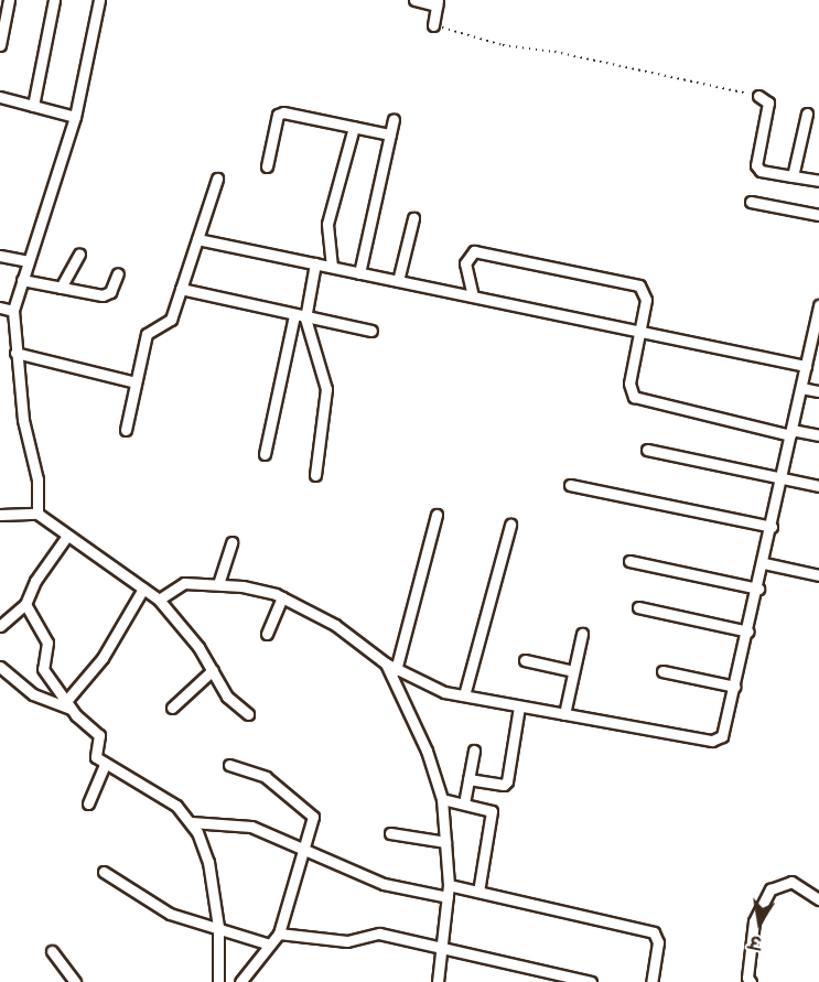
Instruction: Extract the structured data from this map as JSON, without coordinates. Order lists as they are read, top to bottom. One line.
{"north":"bottom"}
